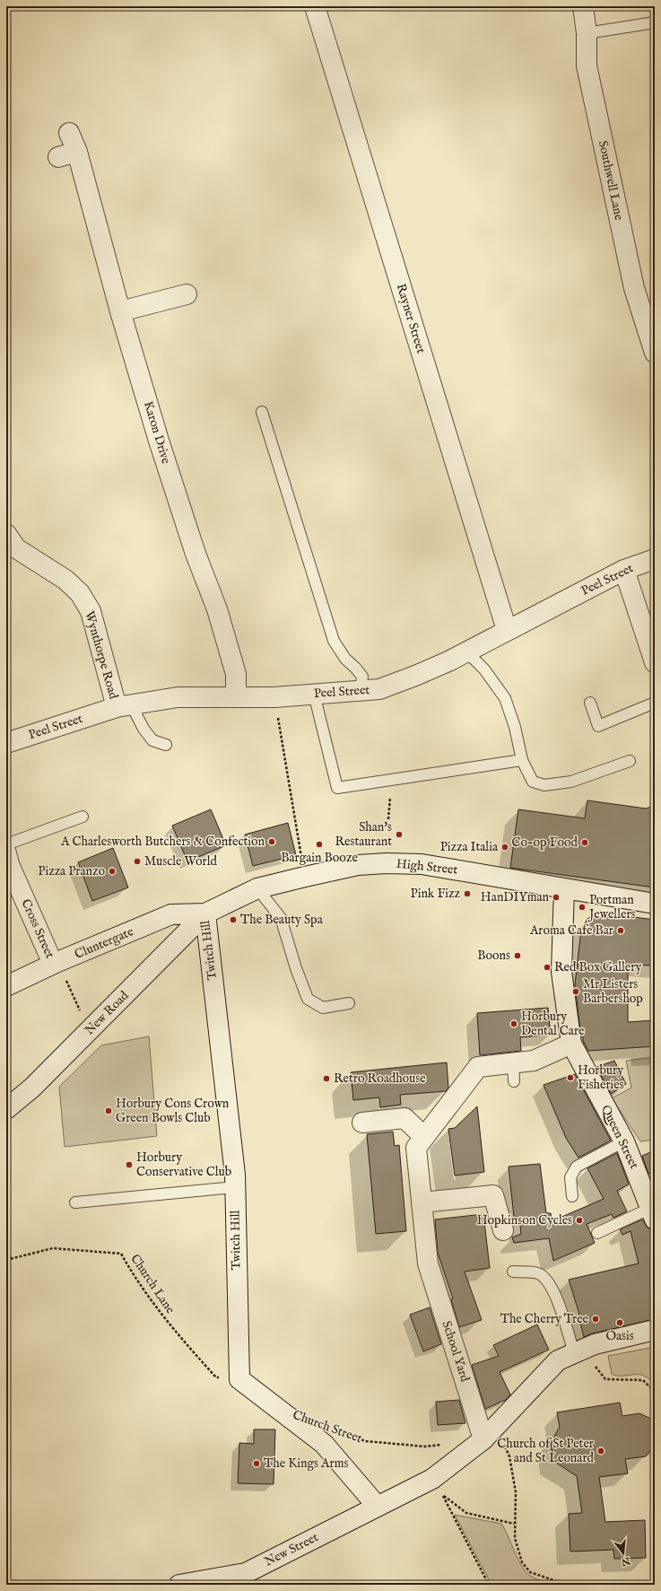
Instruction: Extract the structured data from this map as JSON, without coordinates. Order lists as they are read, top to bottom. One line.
{"streets":{"street":["Southwell Lane","Rayner Street","Karon Drive","Peel Street","Wynthorpe Road","High Street","Cross Street","Cluntergate","Twitch Hill","New Road","Queen Street","School Yard","New Street"],"path":["Church Lane","Church Street"]},"crossings":[["Rayner Street","Peel Street"],["Karon Drive","Peel Street"],["Peel Street","Wynthorpe Road"],["High Street","Cluntergate"],["High Street","Twitch Hill"],["High Street","New Road"],["High Street","Queen Street"],["Cross Street","Cluntergate"],["Cluntergate","Twitch Hill"],["Cluntergate","New Road"],["Twitch Hill","New Road"],["Twitch Hill","Church Lane"],["Queen Street","School Yard"]],"places":["Shan's Restaurant","A Charlesworth Butchers & Confection","Co-op Food","Bargain Booze","Pizza Italia","Muscle World","Pizza Pranzo","Pink Fizz","HanDIYman","Portman Jewellers","The Beauty Spa","Aroma Cafe Bar","Boons","Red Box Gallery","Mr Listers Barbershop","Horbury Dental Care","Horbury Fisheries","Retro Roadhouse","Horbury Cons Crown Green Bowls Club","Horbury Conservative Club","Hopkinson Cycles","The Cherry Tree","Oasis","Church of St Peter and St Leonard","The Kings Arms"],"north":"bottom"}
